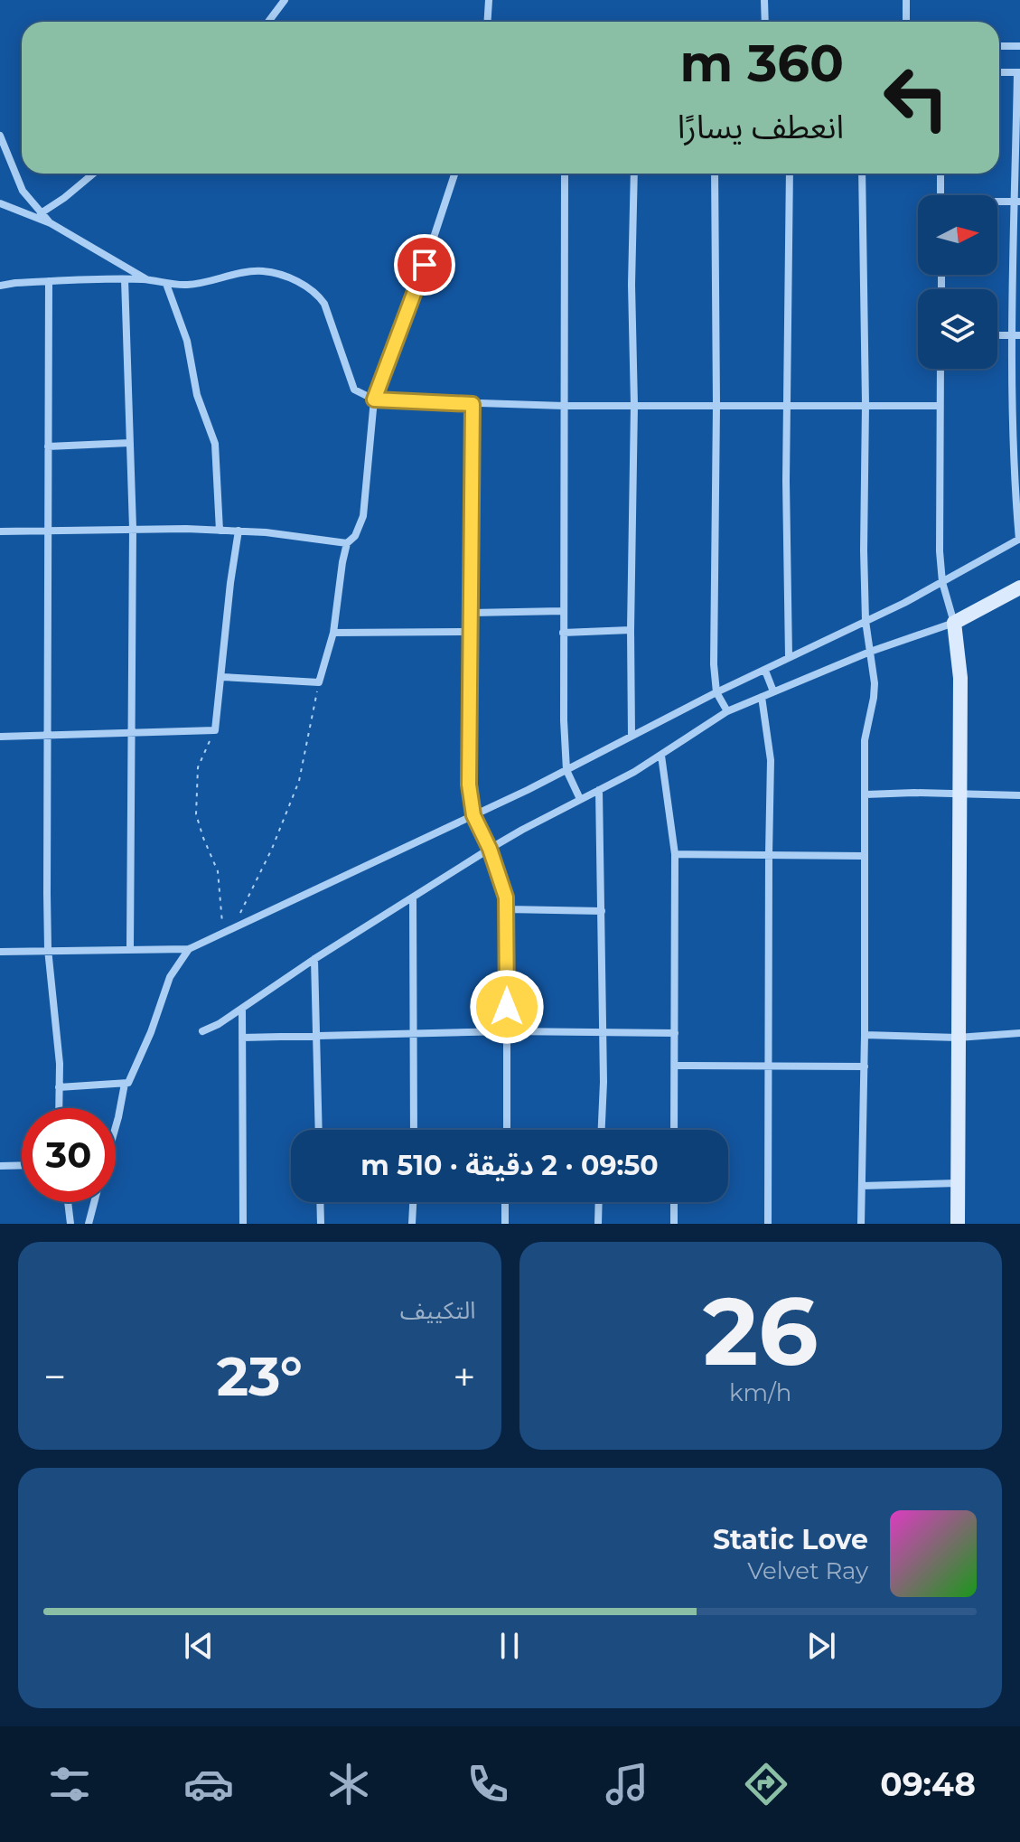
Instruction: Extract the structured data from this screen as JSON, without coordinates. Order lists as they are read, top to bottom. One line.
{"north":"right","page":{"turn":["360 m","انعطف يسارًا"],"limit":"30","trip":"09:50 · 2 دقيقة · 510 m","tile":[["26","km/h"],"التكييف"],"heat":["−","23°","+"],"song":["Static Love","Velvet Ray"],"tabs":"09:48"}}
